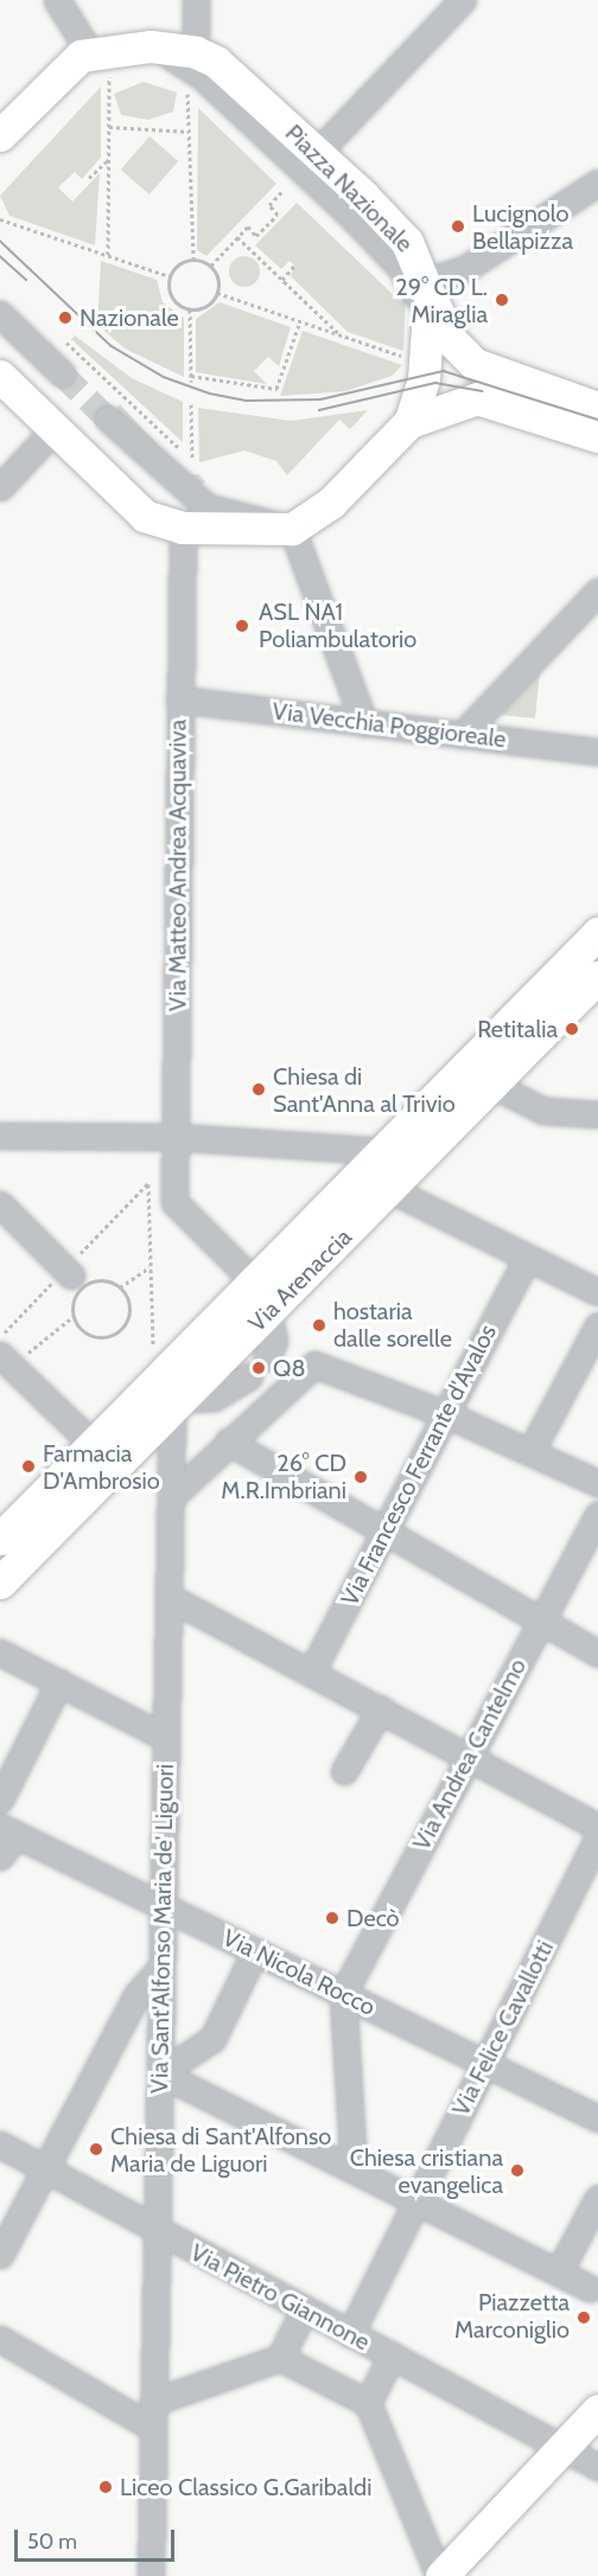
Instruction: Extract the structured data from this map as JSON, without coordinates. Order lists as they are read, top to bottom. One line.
{"streets":{"main road":["Piazza Nazionale","Via Arenaccia"],"street":["Via Vecchia Poggioreale","Via Matteo Andrea Acquaviva","Via Francesco Ferrante d'Avalos","Via Andrea Cantelmo","Via Sant'Alfonso Maria de' Liguori","Via Nicola Rocco","Via Felice Cavallotti","Via Pietro Giannone"]},"crossings":[["Via Vecchia Poggioreale","Via Matteo Andrea Acquaviva"],["Via Matteo Andrea Acquaviva","Via Arenaccia"],["Via Arenaccia","Via Sant'Alfonso Maria de' Liguori"],["Via Andrea Cantelmo","Via Nicola Rocco"],["Via Sant'Alfonso Maria de' Liguori","Via Nicola Rocco"],["Via Sant'Alfonso Maria de' Liguori","Via Pietro Giannone"],["Via Nicola Rocco","Via Felice Cavallotti"],["Via Felice Cavallotti","Via Pietro Giannone"]],"places":["Lucignolo Bellapizza","29° CD L. Miraglia","Nazionale","ASL NA1 Poliambulatorio","Retitalia","Chiesa di Sant'Anna al Trivio","hostaria dalle sorelle","Q8","Farmacia D'Ambrosio","26° CD M.R.Imbriani","Decò","Chiesa di Sant'Alfonso Maria de Liguori","Chiesa cristiana evangelica","Piazzetta Marconiglio","Liceo Classico G.Garibaldi"],"scale_bar":"50 m"}
